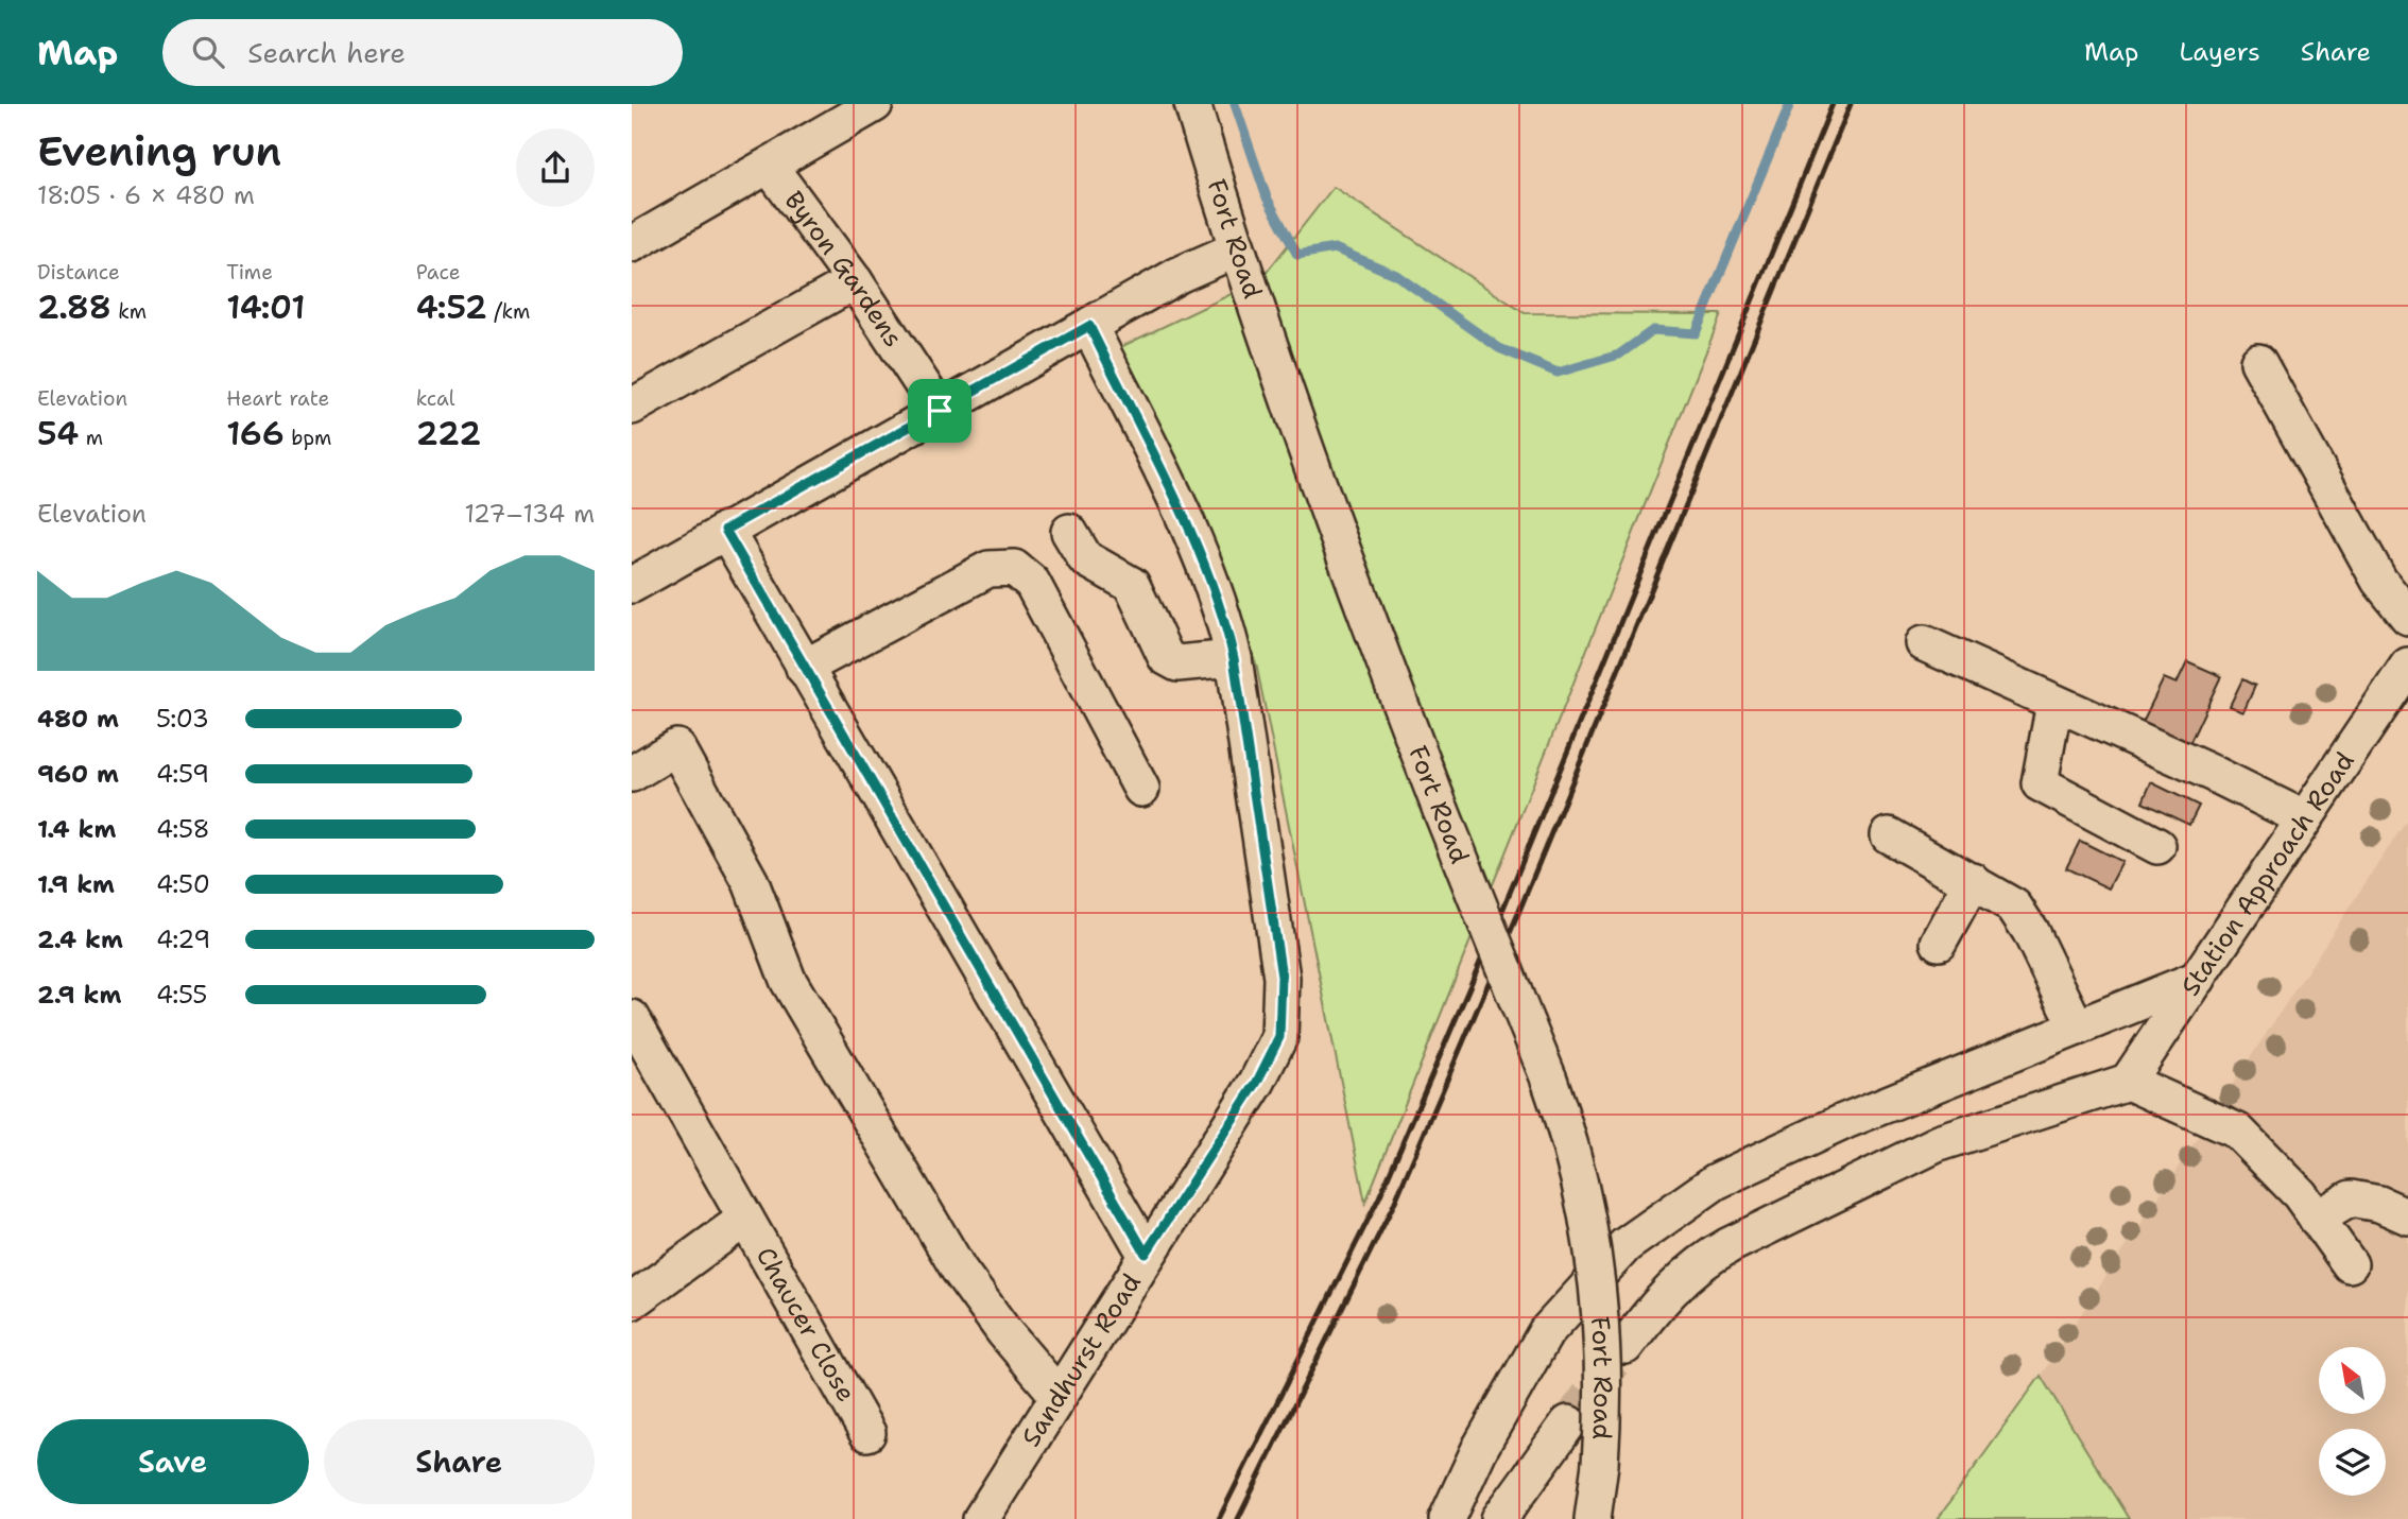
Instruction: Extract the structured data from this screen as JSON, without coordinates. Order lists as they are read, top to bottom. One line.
{"streets":{"street":["Fort Road","Byron Gardens","Station Approach Road","Chaucer Close","Sandhurst Road"]},"north":"top left","page":{"header":"Map","search":"Search here","nav":["Map","Layers","Share"],"heading":["Evening run","18:05 · 6 × 480 m"],"stats":[["Distance","2.88 km"],["Time","14:01"],["Pace","4:52 /km"],["Elevation","54 m"],["Heart rate","166 bpm"],["kcal","222"]],"chart":["Elevation","127–134 m"],"list":[{"name":"480 m","note":"5:03"},{"name":"960 m","note":"4:59"},{"name":"1.4 km","note":"4:58"},{"name":"1.9 km","note":"4:50"},{"name":"2.4 km","note":"4:29"},{"name":"2.9 km","note":"4:55"}],"buttons":["Save","Share"]}}
